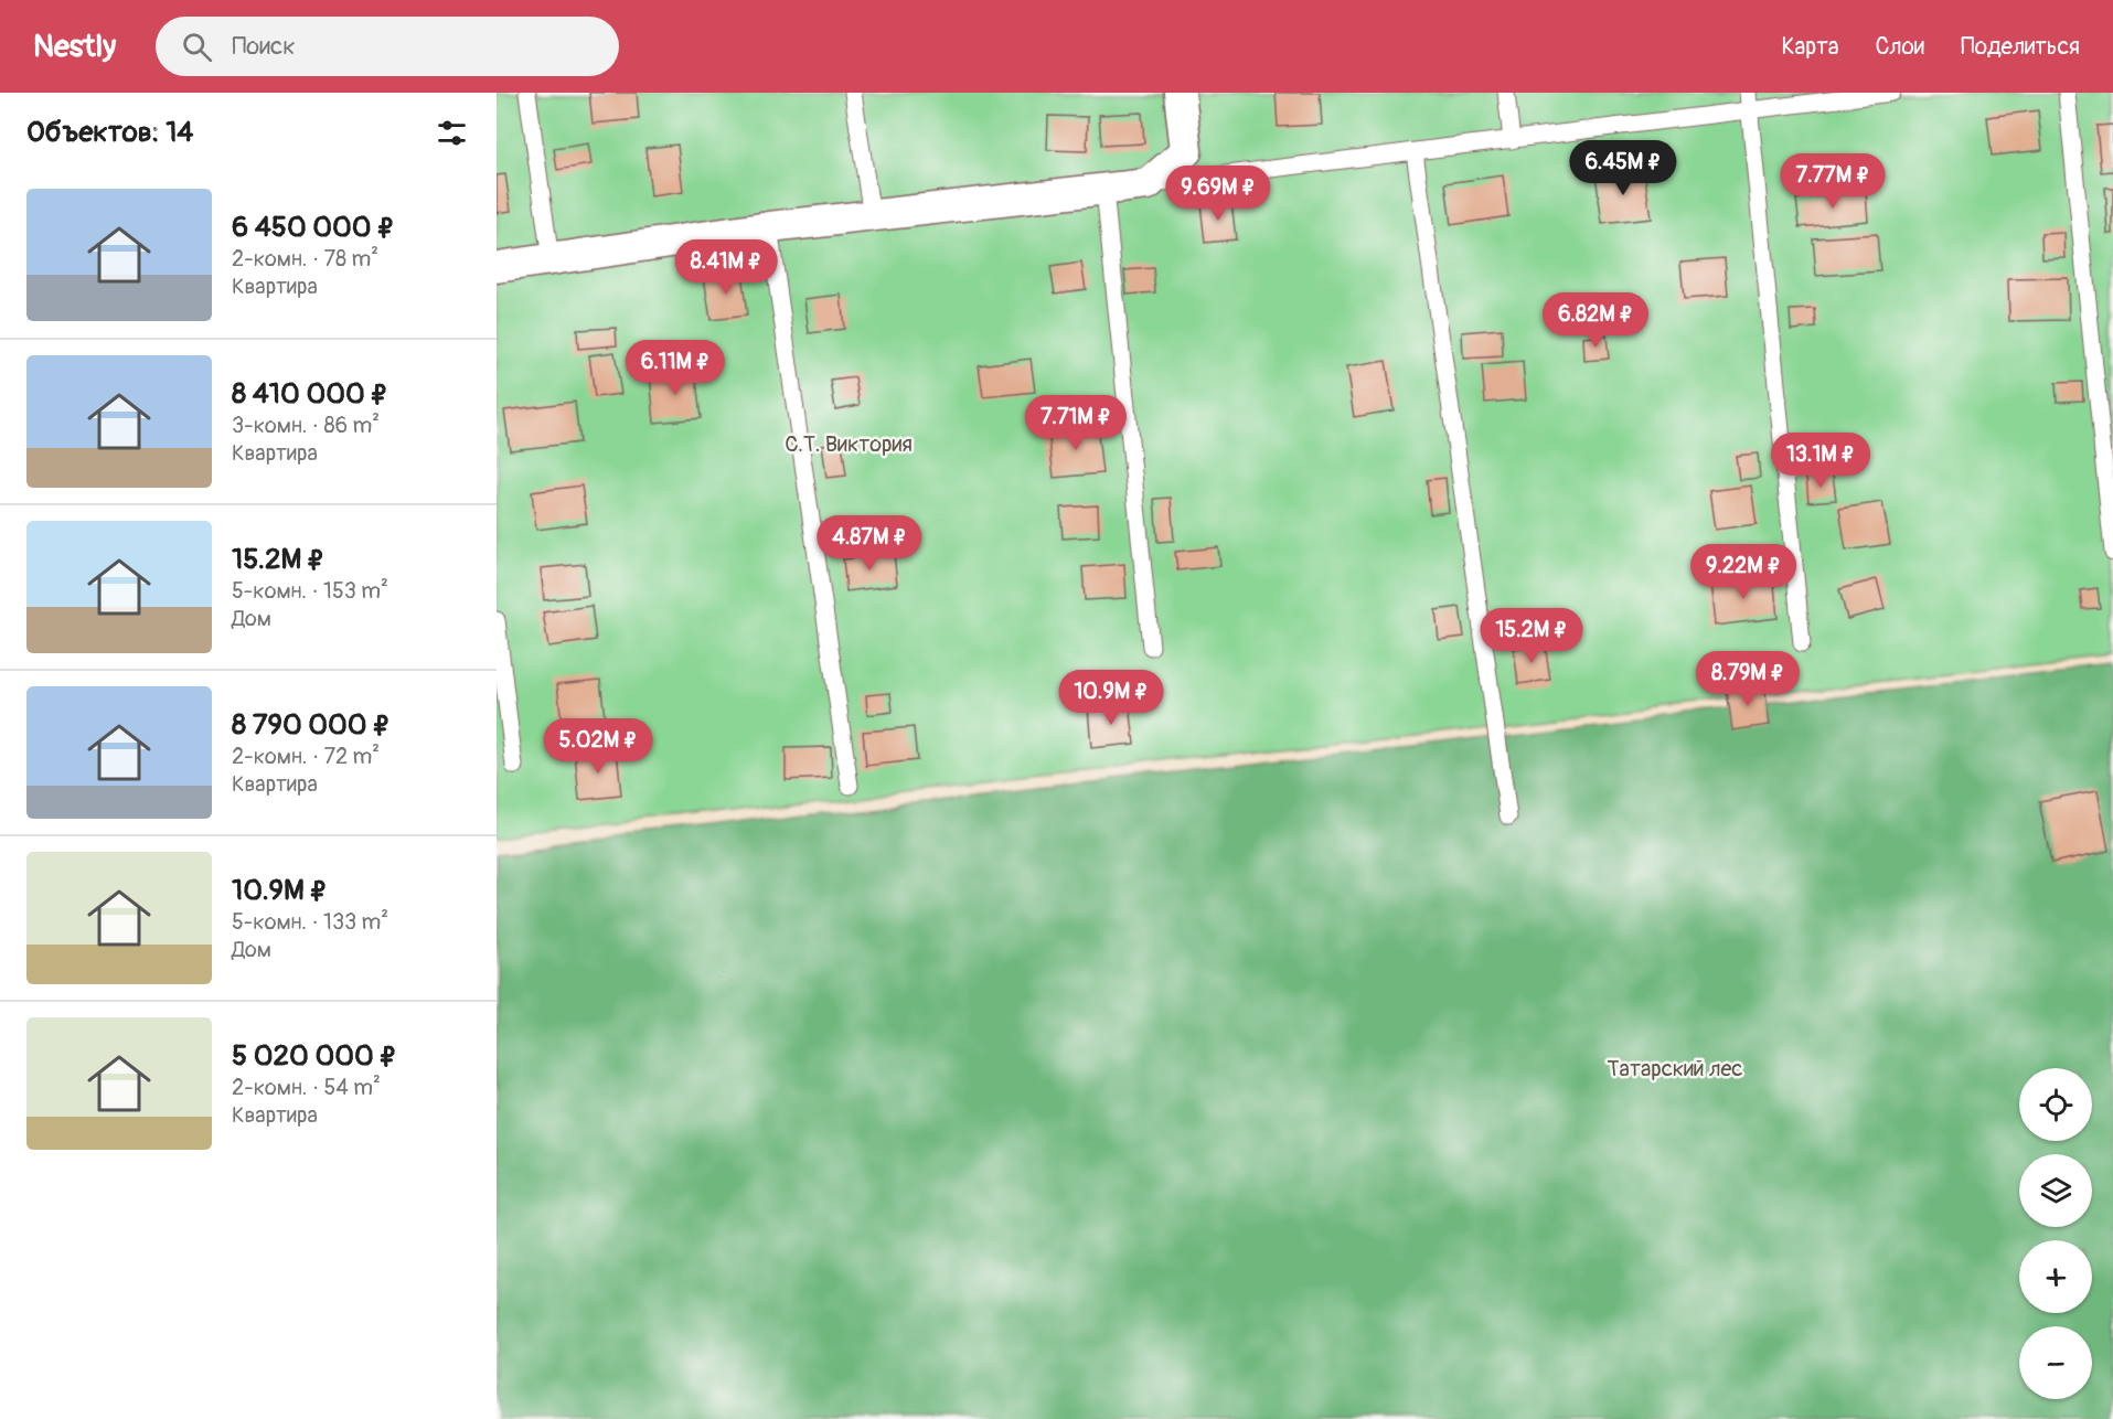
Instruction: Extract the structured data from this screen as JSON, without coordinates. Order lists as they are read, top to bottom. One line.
{"parks":["С.Т. Виктория","Татарский лес"],"page":{"header":"Nestly","search":"Поиск","nav":["Карта","Слои","Поделиться"],"heading":"Объектов: 14","price":["6.45M ₽","7.77M ₽","9.69M ₽","8.41M ₽","6.82M ₽","6.11M ₽","7.71M ₽","13.1M ₽","4.87M ₽","9.22M ₽","15.2M ₽","8.79M ₽","10.9M ₽","5.02M ₽"],"list":[{"name":"6 450 000 ₽","note":"2-комн. · 78 m² · Квартира"},{"name":"8 410 000 ₽","note":"3-комн. · 86 m² · Квартира"},{"name":"15.2M ₽","note":"5-комн. · 153 m² · Дом"},{"name":"8 790 000 ₽","note":"2-комн. · 72 m² · Квартира"},{"name":"10.9M ₽","note":"5-комн. · 133 m² · Дом"},{"name":"5 020 000 ₽","note":"2-комн. · 54 m² · Квартира"}],"map_buttons":["+","−"]}}
